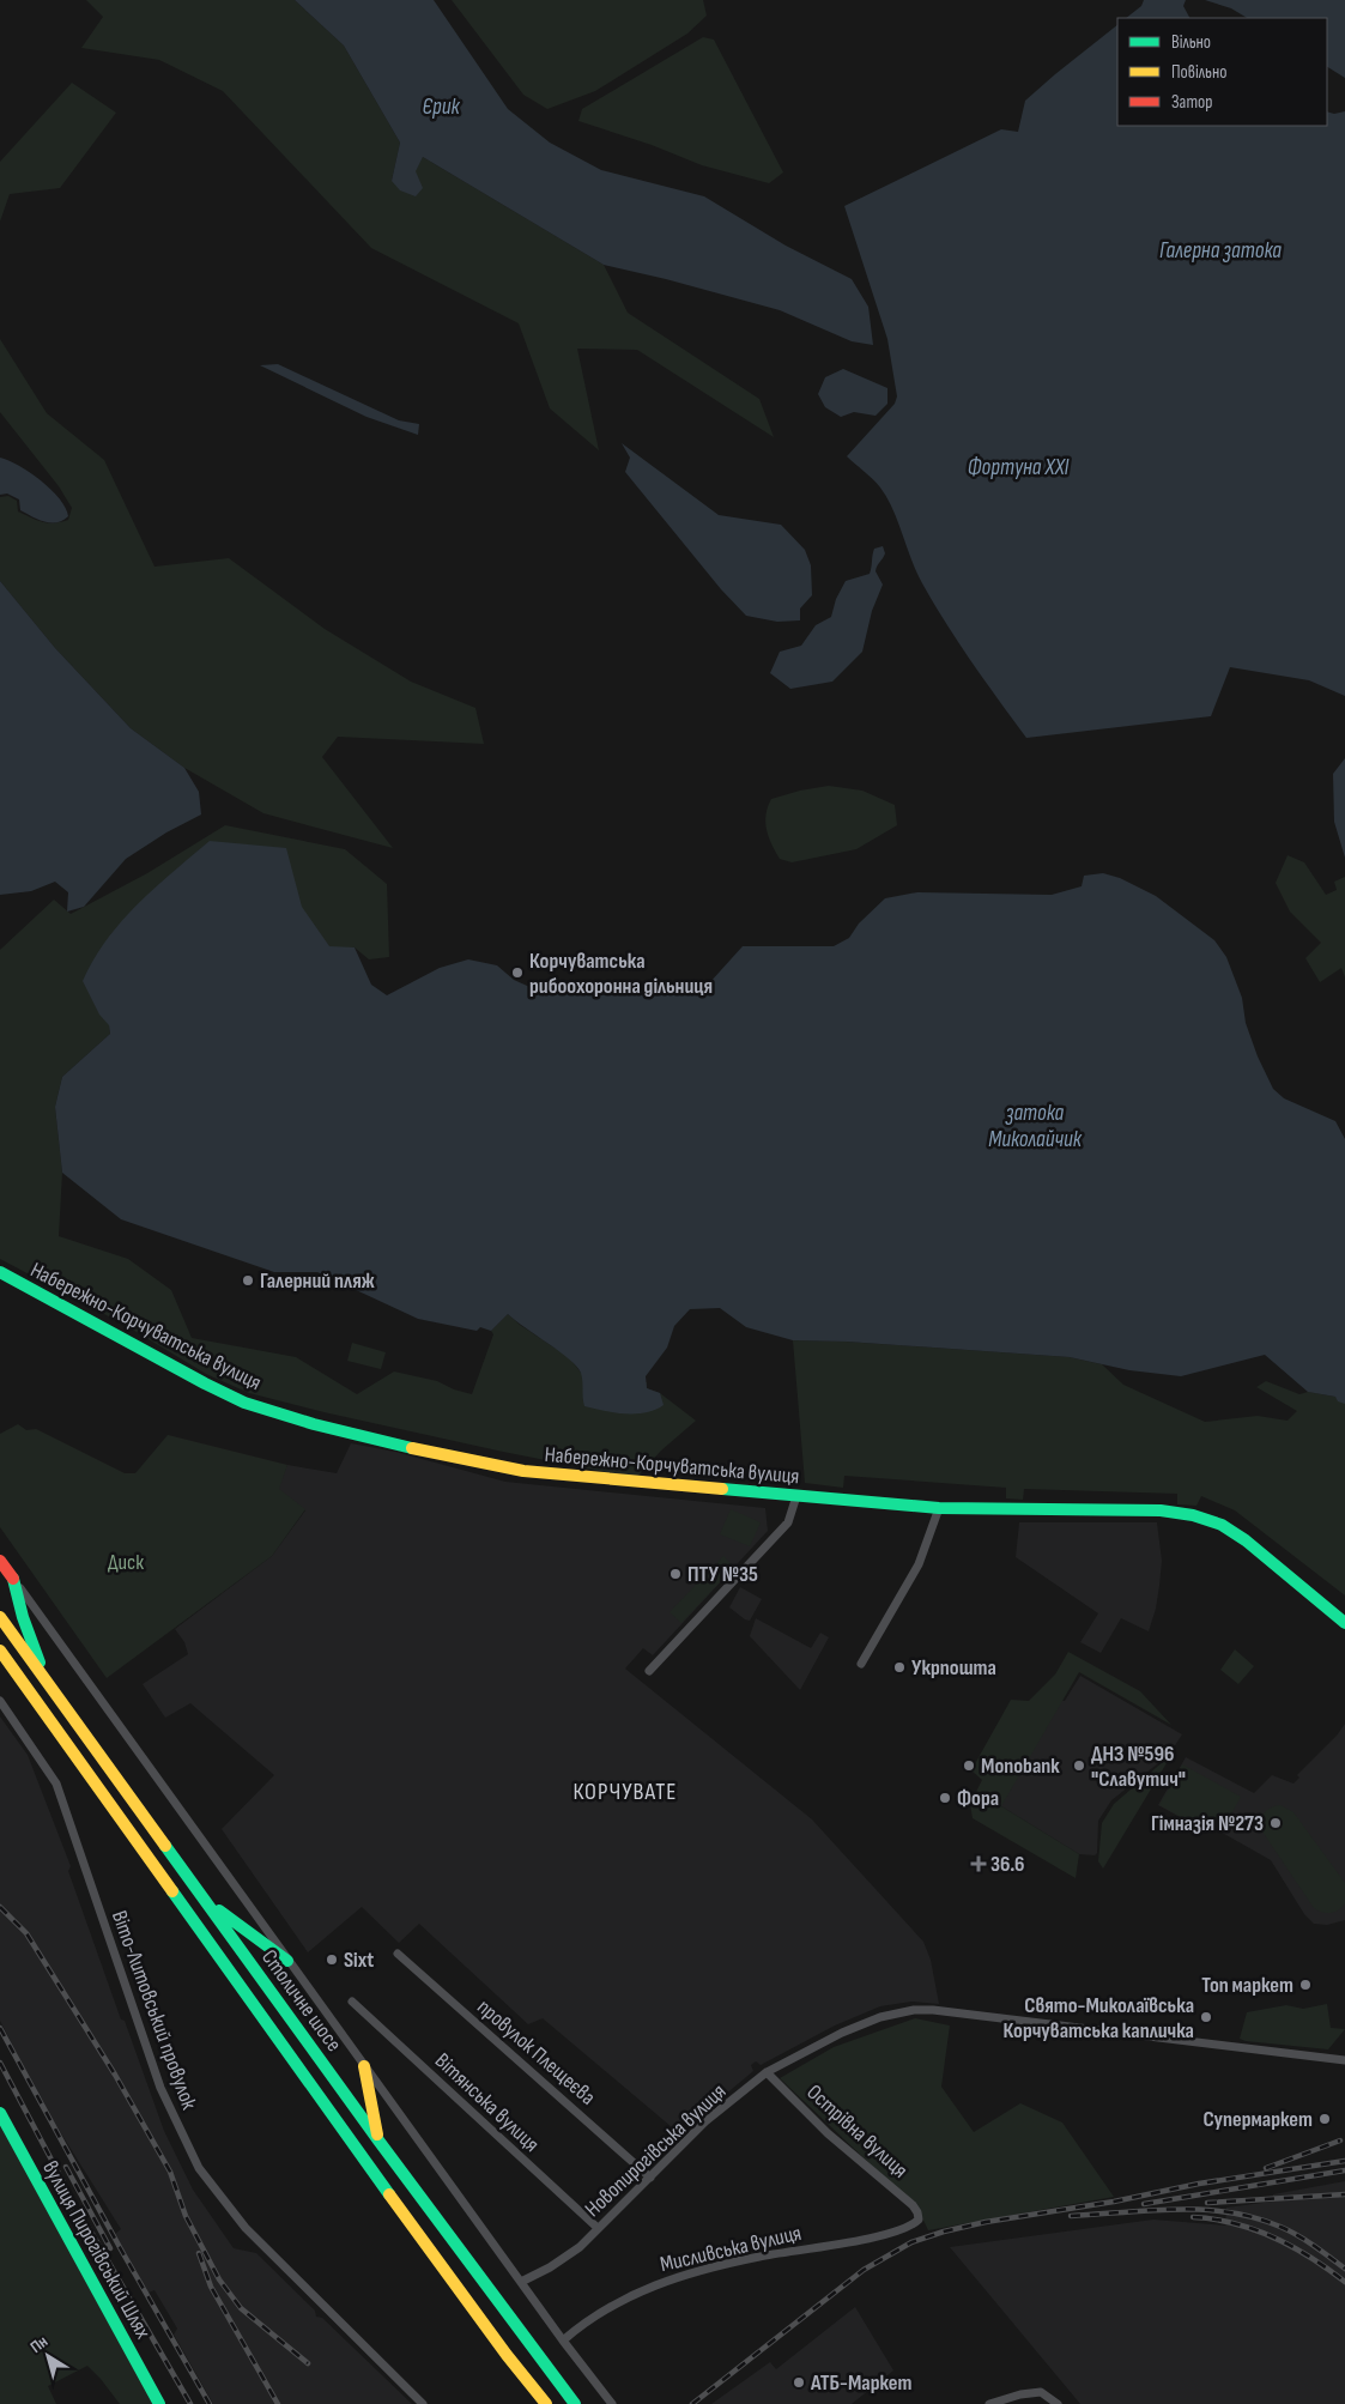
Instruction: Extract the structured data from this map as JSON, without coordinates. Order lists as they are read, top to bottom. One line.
{"streets":{"main road":["Набережно-Корчуватська вулиця","Столичне шосе","вулиця Пирогівський Шлях"],"street":["Віто-Литовський провулок","провулок Плещеєва","Вітянська вулиця","Острівна вулиця","Новопирогівська вулиця","Мисливська вулиця"]},"crossings":[["провулок Плещеєва","Новопирогівська вулиця"],["Вітянська вулиця","Новопирогівська вулиця"],["Острівна вулиця","Новопирогівська вулиця"],["Острівна вулиця","Мисливська вулиця"]],"districts":["КОРЧУВАТЕ"],"water":["Єрик","Галерна затока","Фортуна XXI","затока Миколайчик"],"parks":["Диск"],"places":{"other":["Корчуватська рибоохоронна дільниця","Галерний пляж","ПТУ №35","Укрпошта","Monobank","ДНЗ №596 \"Славутич\"","Фора","Гімназія №273","Sixt","Топ маркет","Свято-Миколаївська Корчуватська капличка","Супермаркет","АТБ-Маркет"],"health":["36.6"]},"legend":["Вільно","Повільно","Затор"],"north":"top left"}
